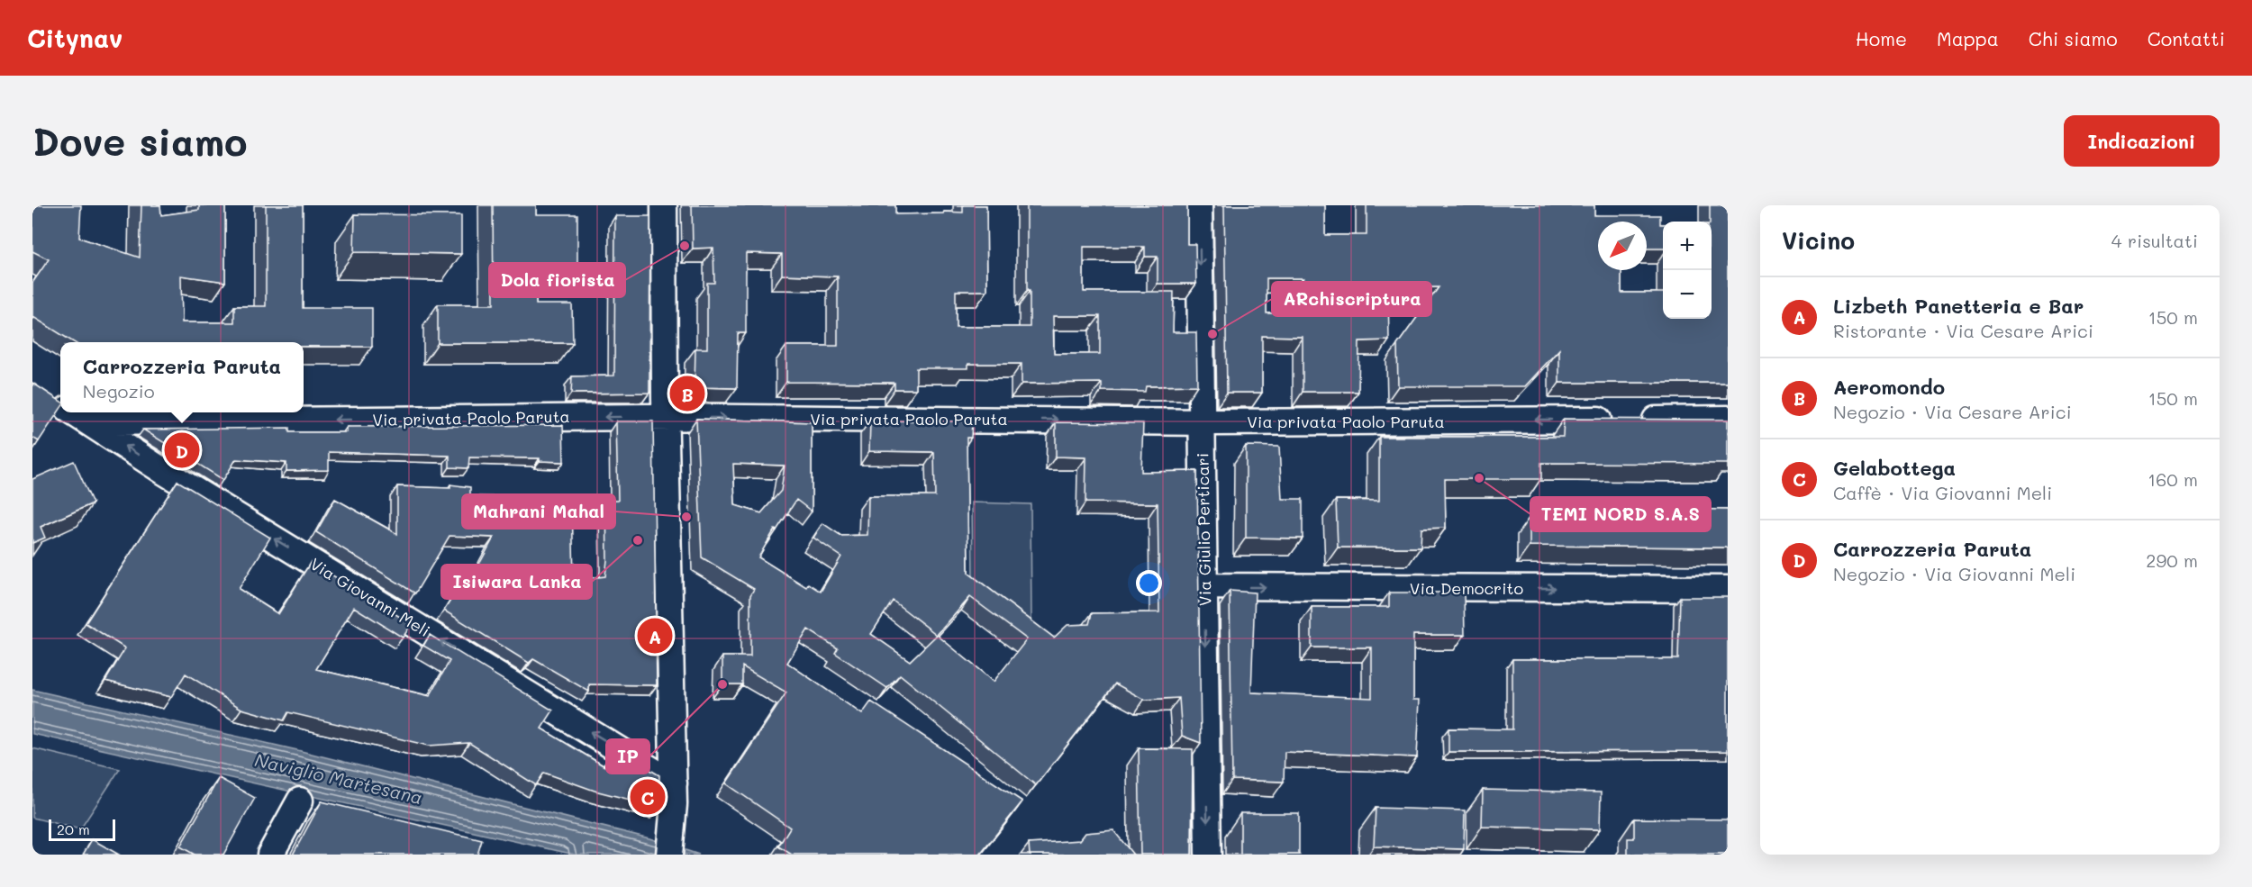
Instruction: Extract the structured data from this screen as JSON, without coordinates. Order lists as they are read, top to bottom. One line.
{"streets":{"street":["Via privata Paolo Paruta","Via Giulio Perticari","Via Democrito","Via Giovanni Meli"]},"crossings":[["Via privata Paolo Paruta","Via Giulio Perticari"],["Via privata Paolo Paruta","Via Giovanni Meli"],["Via Giulio Perticari","Via Democrito"]],"one_way":["Via Giulio Perticari","Via Democrito","Via Giovanni Meli"],"water":["Naviglio Martesana"],"places":["Dola fiorista","ARchiscriptura","TEMI NORD S.A.S","Mahrani Mahal","Isiwara Lanka","IP"],"scale_bar":"20 m","north":"bottom left","page":{"header":"Citynav","nav":["Home","Mappa","Chi siamo","Contatti"],"buttons":"Indicazioni","title":"Dove siamo","heading":["Vicino","4 risultati"],"map_buttons":["+","−"],"list":[{"mark":"A","name":"Lizbeth Panetteria e Bar","note":"Ristorante · Via Cesare Arici","value":"150 m"},{"mark":"B","name":"Aeromondo","note":"Negozio · Via Cesare Arici","value":"150 m"},{"mark":"C","name":"Gelabottega","note":"Caffè · Via Giovanni Meli","value":"160 m"},{"mark":"D","name":"Carrozzeria Paruta","note":"Negozio · Via Giovanni Meli","value":"290 m"}],"popup":["Carrozzeria Paruta","Negozio"],"pins":["B","D","A","C"],"scale":"20 m"}}
